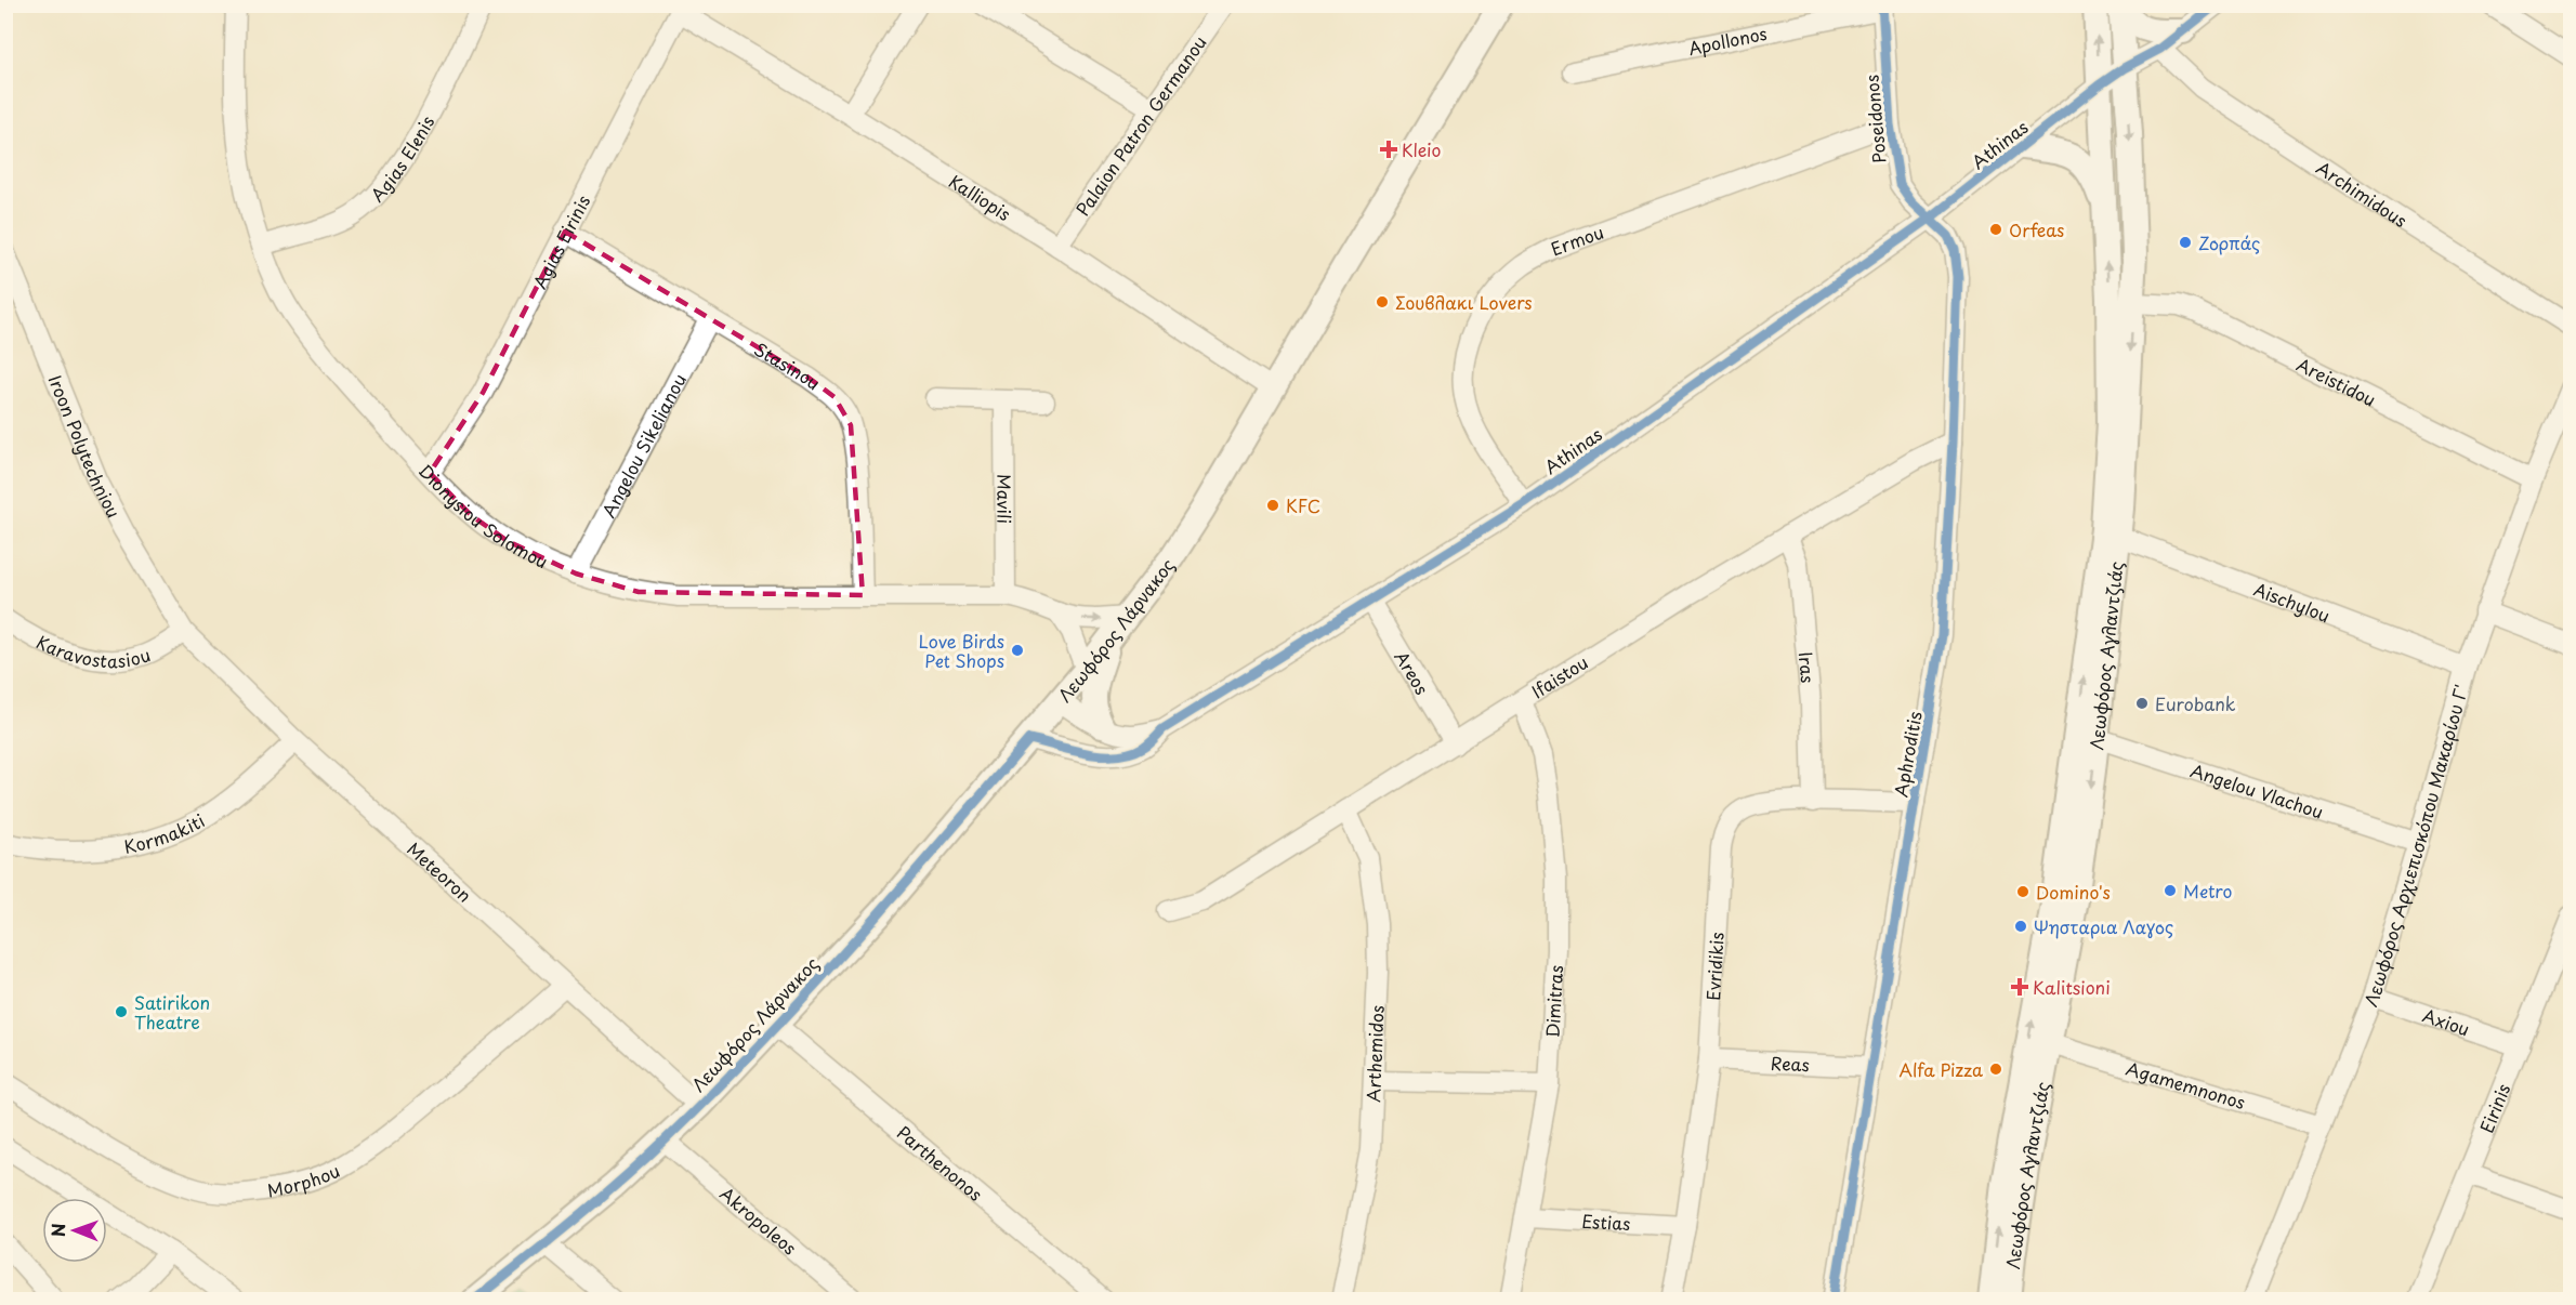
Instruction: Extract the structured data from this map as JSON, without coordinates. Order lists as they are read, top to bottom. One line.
{"streets":{"main road":["Λεωφόρος Λάρνακος","Λεωφόρος Αγλαντζιάς"],"street":["Apollonos","Poseidonos","Palaion Patron Germanou","Athinas","Agias Elenis","Archimidous","Kalliopis","Ermou","Agias Eirinis","Stasinou","Areistidou","Iroon Polytechniou","Angelou Sikelianou","Mavili","Dionysiou Solomou","Aischylou","Karavostasiou","Iras","Areos","Ifaistou","Aphroditis","Angelou Vlachou","Kormakiti","Λεωφόρος Αρχιεπισκόπου Μακαρίου Γ'","Meteoron","Evridikis","Dimitras","Axiou","Arthemidos","Reas","Agamemnonos","Eirinis","Parthenonos","Morphou","Akropoleos","Estias"]},"crossings":[["Apollonos","Poseidonos"],["Poseidonos","Athinas"],["Poseidonos","Ermou"],["Poseidonos","Aphroditis"],["Palaion Patron Germanou","Kalliopis"],["Athinas","Archimidous"],["Athinas","Ermou"],["Athinas","Λεωφόρος Λάρνακος"],["Athinas","Λεωφόρος Αγλαντζιάς"],["Athinas","Areos"],["Athinas","Aphroditis"],["Agias Elenis","Dionysiou Solomou"],["Kalliopis","Agias Eirinis"],["Kalliopis","Λεωφόρος Λάρνακος"],["Agias Eirinis","Stasinou"],["Agias Eirinis","Dionysiou Solomou"],["Stasinou","Angelou Sikelianou"],["Stasinou","Dionysiou Solomou"],["Areistidou","Λεωφόρος Αγλαντζιάς"],["Areistidou","Λεωφόρος Αρχιεπισκόπου Μακαρίου Γ'"],["Iroon Polytechniou","Karavostasiou"],["Iroon Polytechniou","Meteoron"],["Angelou Sikelianou","Dionysiou Solomou"],["Mavili","Dionysiou Solomou"],["Dionysiou Solomou","Λεωφόρος Λάρνακος"],["Aischylou","Λεωφόρος Αγλαντζιάς"],["Aischylou","Λεωφόρος Αρχιεπισκόπου Μακαρίου Γ'"],["Λεωφόρος Λάρνακος","Meteoron"],["Λεωφόρος Λάρνακος","Parthenonos"],["Λεωφόρος Λάρνακος","Akropoleos"],["Karavostasiou","Meteoron"],["Λεωφόρος Αγλαντζιάς","Angelou Vlachou"],["Λεωφόρος Αγλαντζιάς","Agamemnonos"],["Iras","Ifaistou"],["Iras","Evridikis"],["Areos","Ifaistou"],["Ifaistou","Aphroditis"],["Ifaistou","Dimitras"],["Ifaistou","Arthemidos"],["Aphroditis","Evridikis"],["Aphroditis","Reas"],["Angelou Vlachou","Λεωφόρος Αρχιεπισκόπου Μακαρίου Γ'"],["Kormakiti","Meteoron"],["Λεωφόρος Αρχιεπισκόπου Μακαρίου Γ'","Axiou"],["Λεωφόρος Αρχιεπισκόπου Μακαρίου Γ'","Agamemnonos"],["Meteoron","Morphou"],["Evridikis","Reas"],["Evridikis","Estias"],["Dimitras","Estias"],["Axiou","Eirinis"]],"places":{"health":["Kleio","Kalitsioni"],"other":["Orfeas","Ζορπάς","Σουβλακι Lovers","KFC","Love Birds Pet Shops","Eurobank","Metro","Domino's","Ψησταρια Λαγος","Satirikon Theatre","Alfa Pizza"]},"north":"left"}
